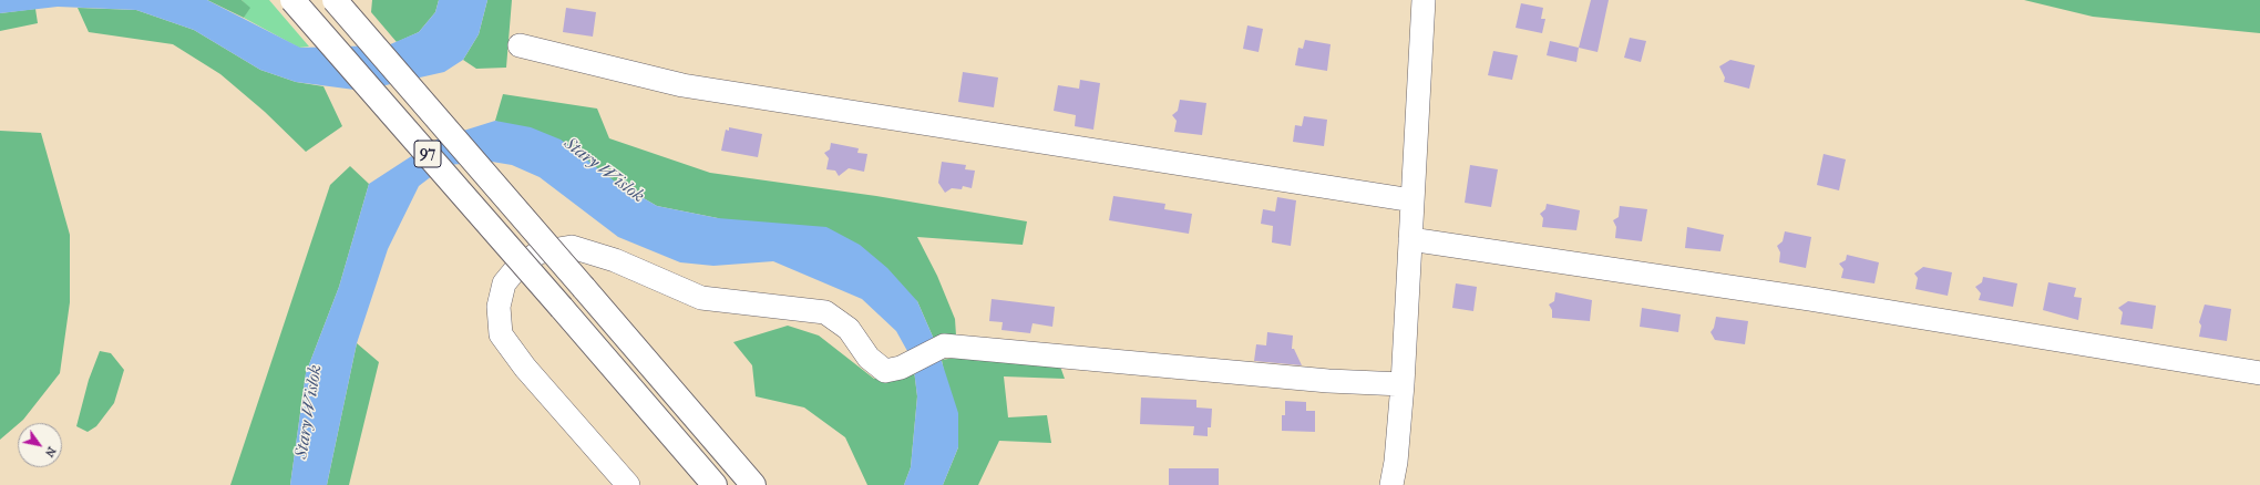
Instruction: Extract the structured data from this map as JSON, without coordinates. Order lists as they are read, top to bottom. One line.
{"streets":{"main road":["97"]},"water":["Stary Wislok"],"north":"bottom right"}
